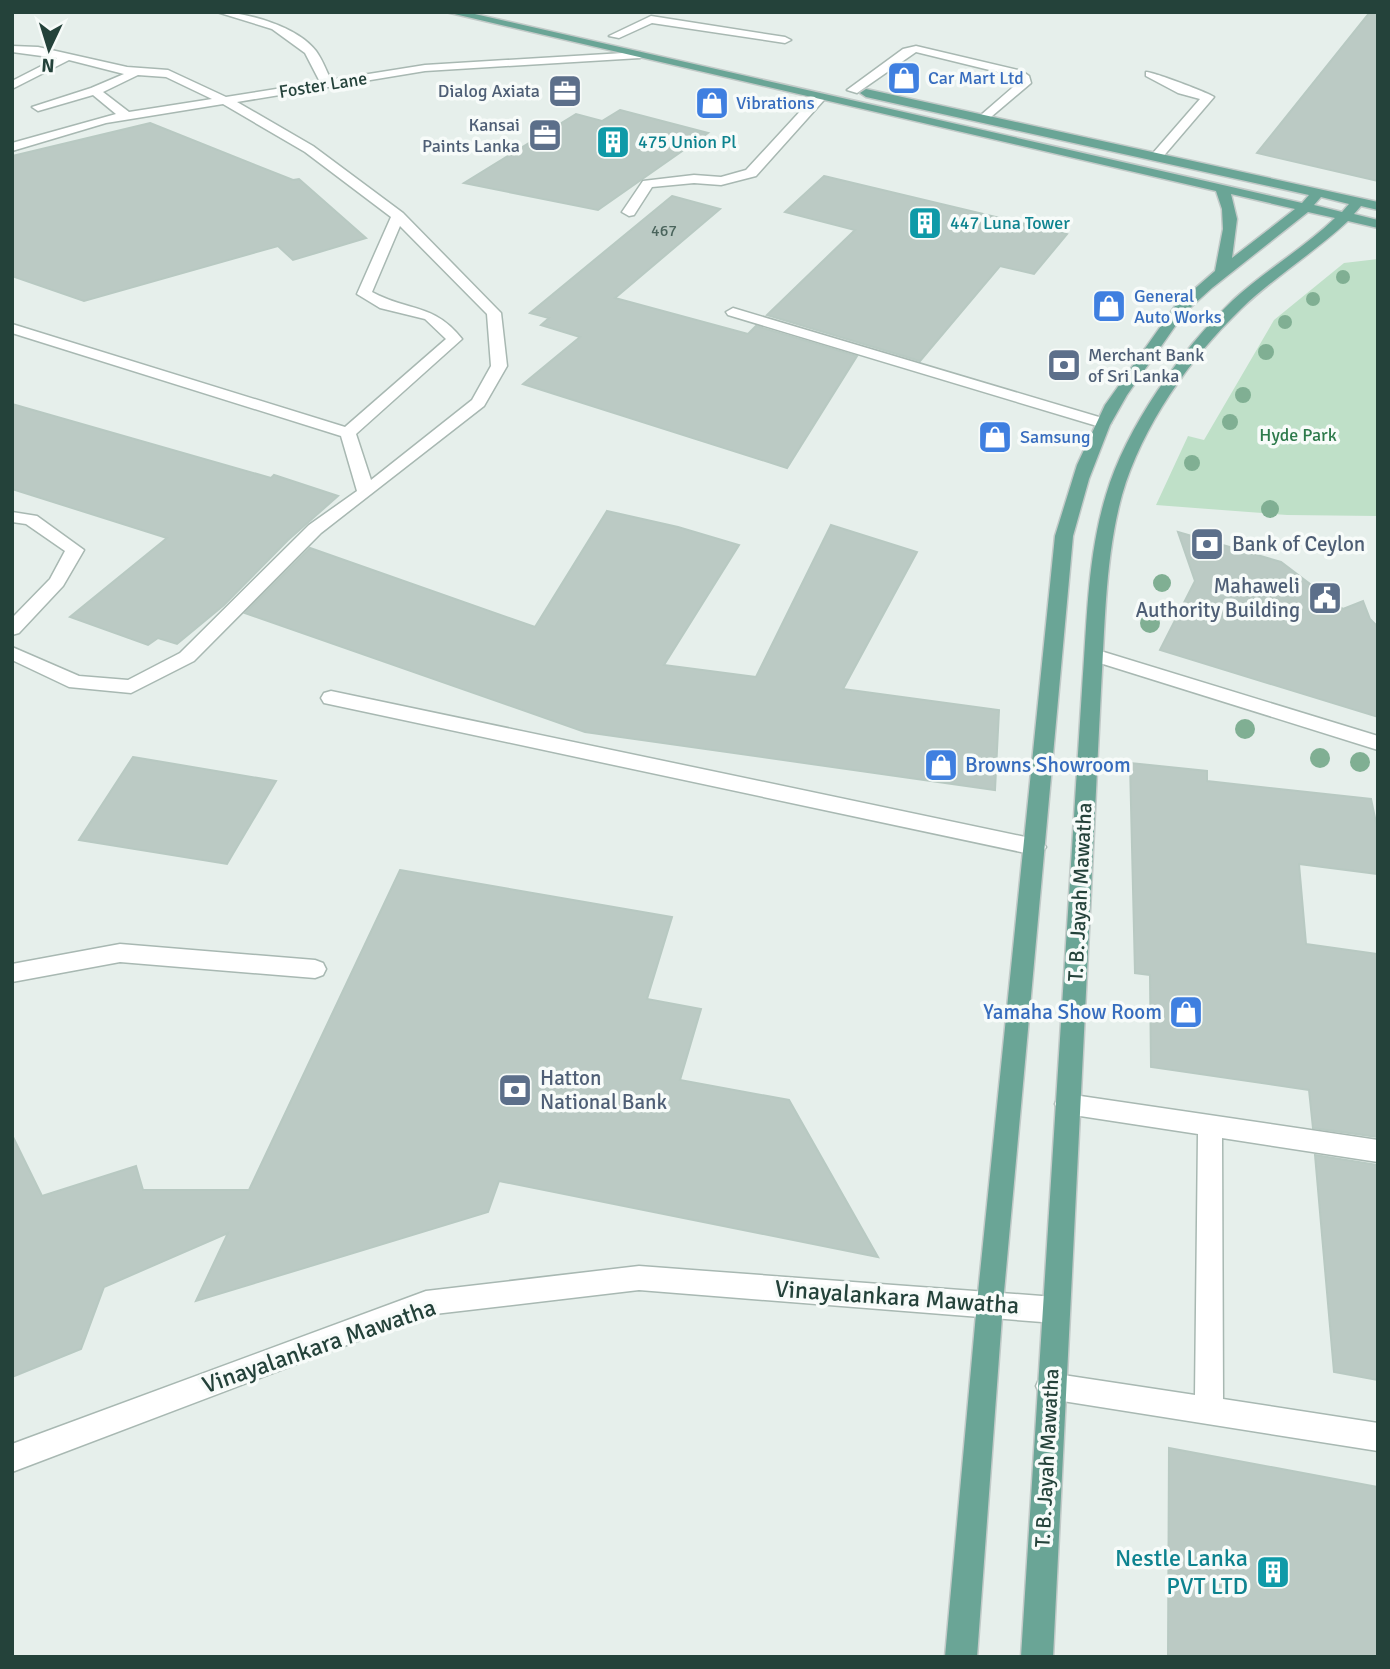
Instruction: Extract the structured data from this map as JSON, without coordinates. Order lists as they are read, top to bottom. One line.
{"streets":{"main road":["T. B. Jayah Mawatha"],"street":["Foster Lane","Vinayalankara Mawatha"]},"crossings":[["T. B. Jayah Mawatha","Vinayalankara Mawatha"]],"parks":["Hyde Park"],"places":{"shop":["Car Mart Ltd","Vibrations","General Auto Works","Samsung","Browns Showroom","Yamaha Show Room"],"office":["Dialog Axiata","Kansai Paints Lanka"],"building":["475 Union Pl","447 Luna Tower","Nestle Lanka PVT LTD"],"bank":["Merchant Bank of Sri Lanka","Bank of Ceylon","Hatton National Bank"],"public building":["Mahaweli Authority Building"]},"house_numbers":["467"],"north":"bottom"}
